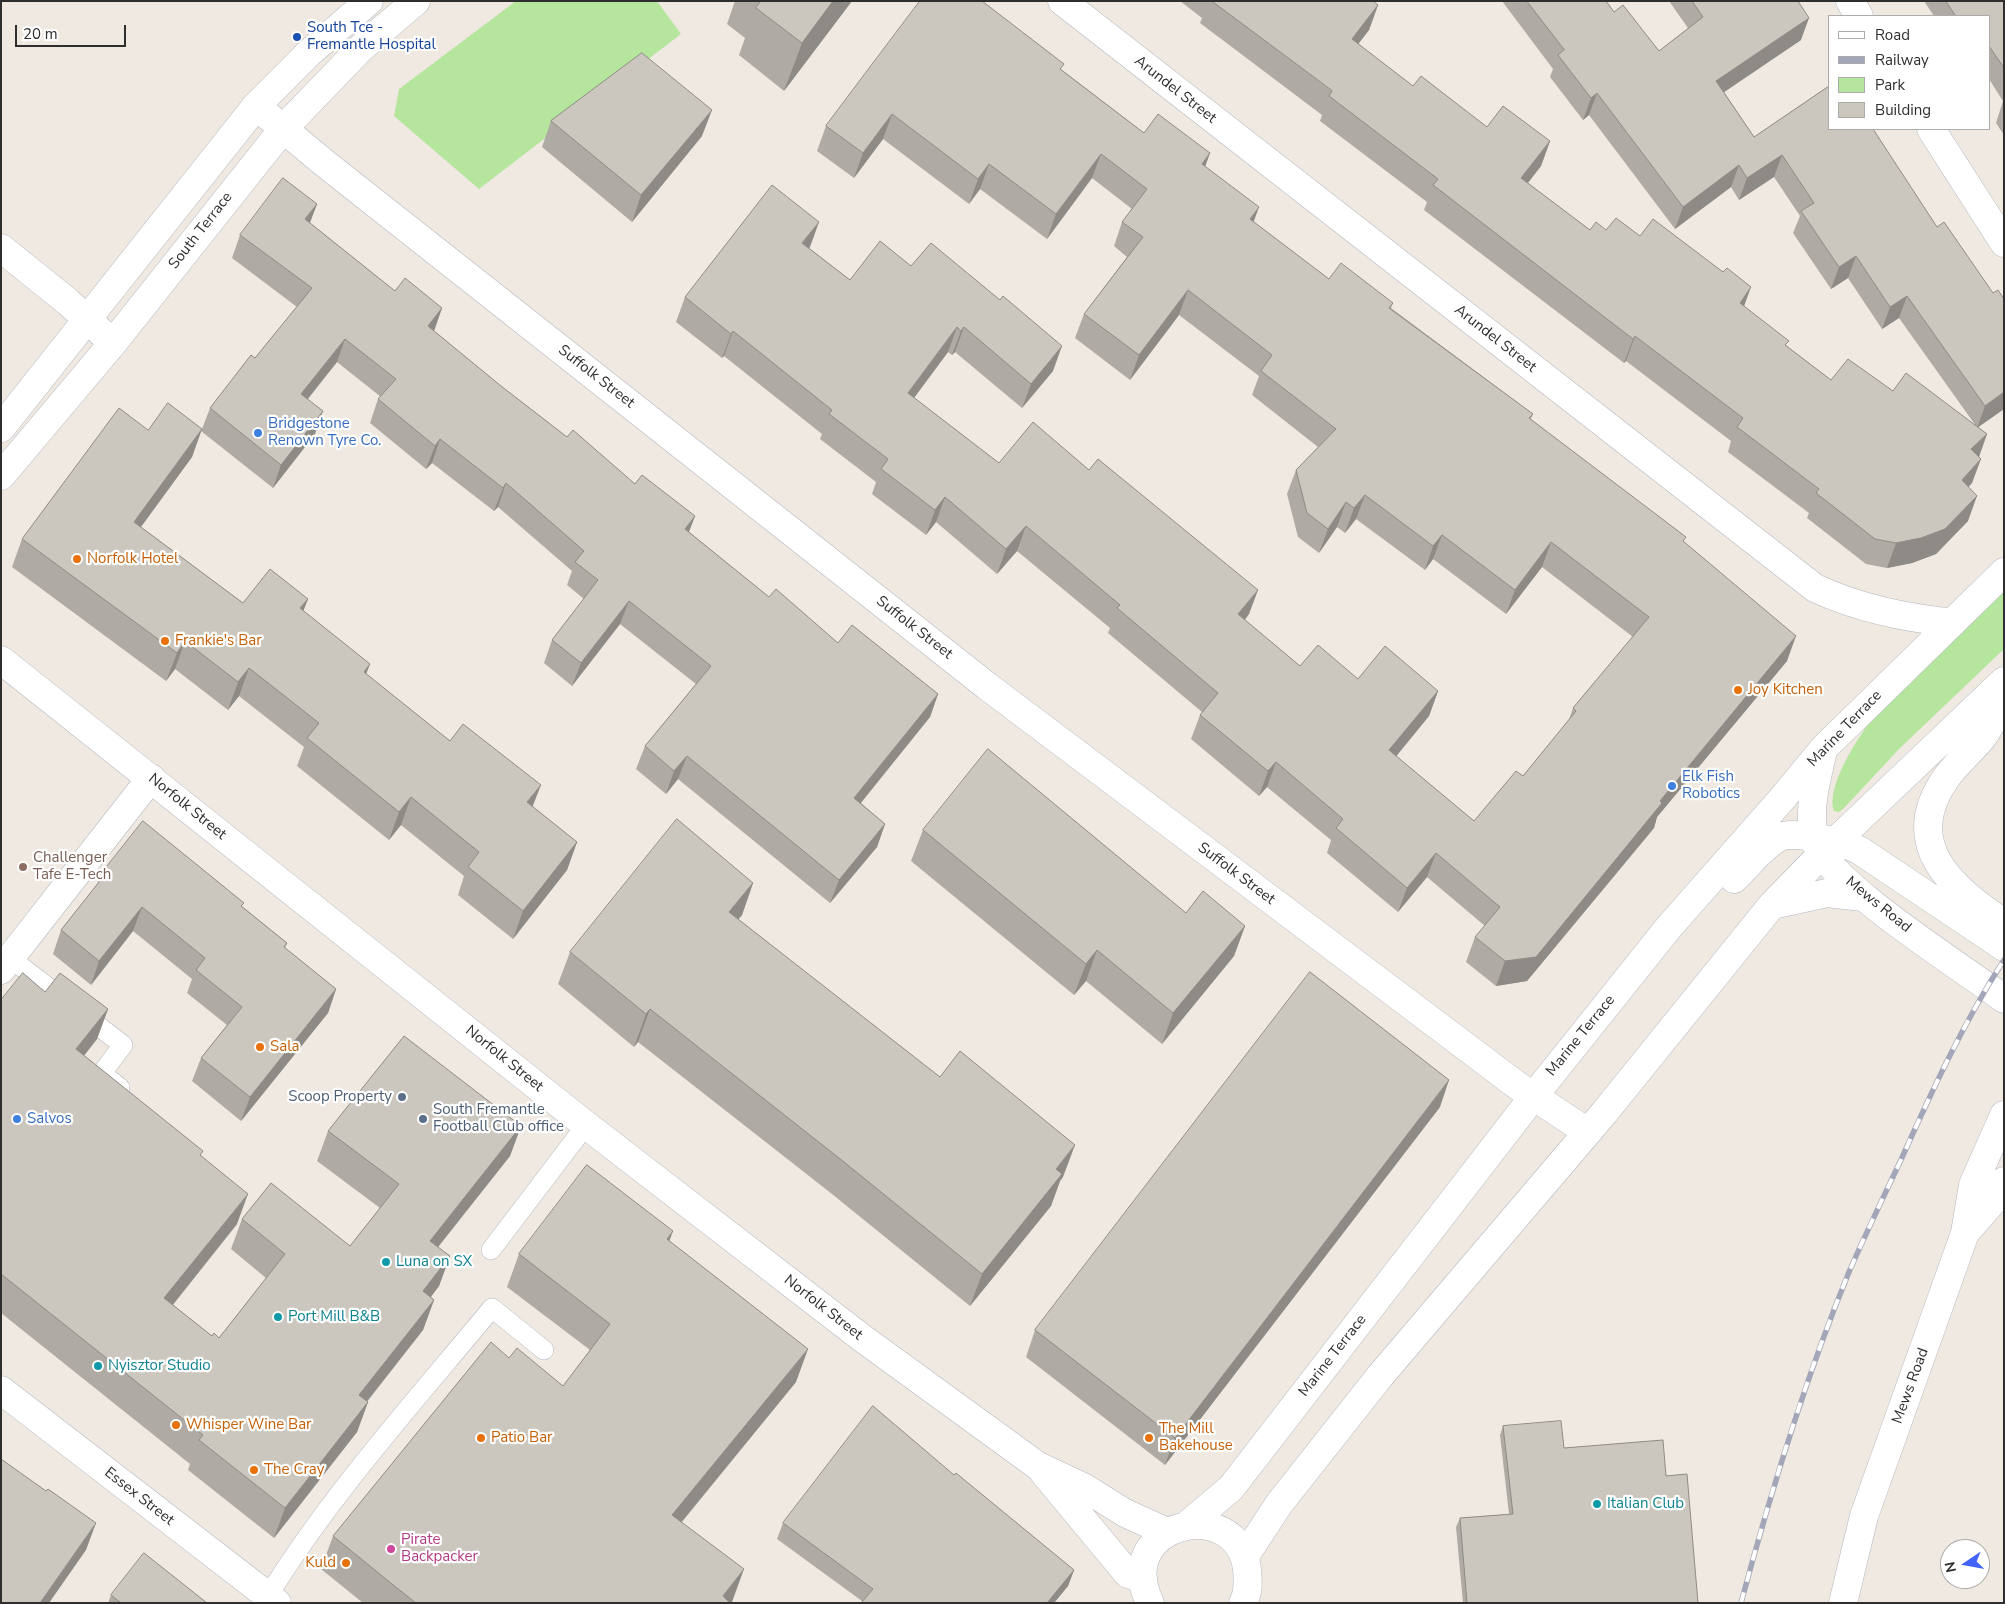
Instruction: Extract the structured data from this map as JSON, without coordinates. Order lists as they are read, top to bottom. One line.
{"streets":{"street":["Arundel Street","South Terrace","Suffolk Street","Marine Terrace","Norfolk Street","Mews Road","Essex Street"]},"crossings":[["Arundel Street","Marine Terrace"],["South Terrace","Suffolk Street"],["Suffolk Street","Marine Terrace"],["Marine Terrace","Norfolk Street"]],"places":["South Tce - Fremantle Hospital","Bridgestone Renown Tyre Co.","Norfolk Hotel","Frankie's Bar","Joy Kitchen","Elk Fish Robotics","Challenger Tafe E-Tech","Sala","Scoop Property","Salvos","South Fremantle Football Club office","Luna on SX","Port Mill B&B","Nyisztor Studio","Whisper Wine Bar","Patio Bar","The Mill Bakehouse","The Cray","Italian Club","Pirate Backpacker","Kuld"],"legend":["Road","Railway","Park","Building"],"scale_bar":"20 m","north":"left"}
